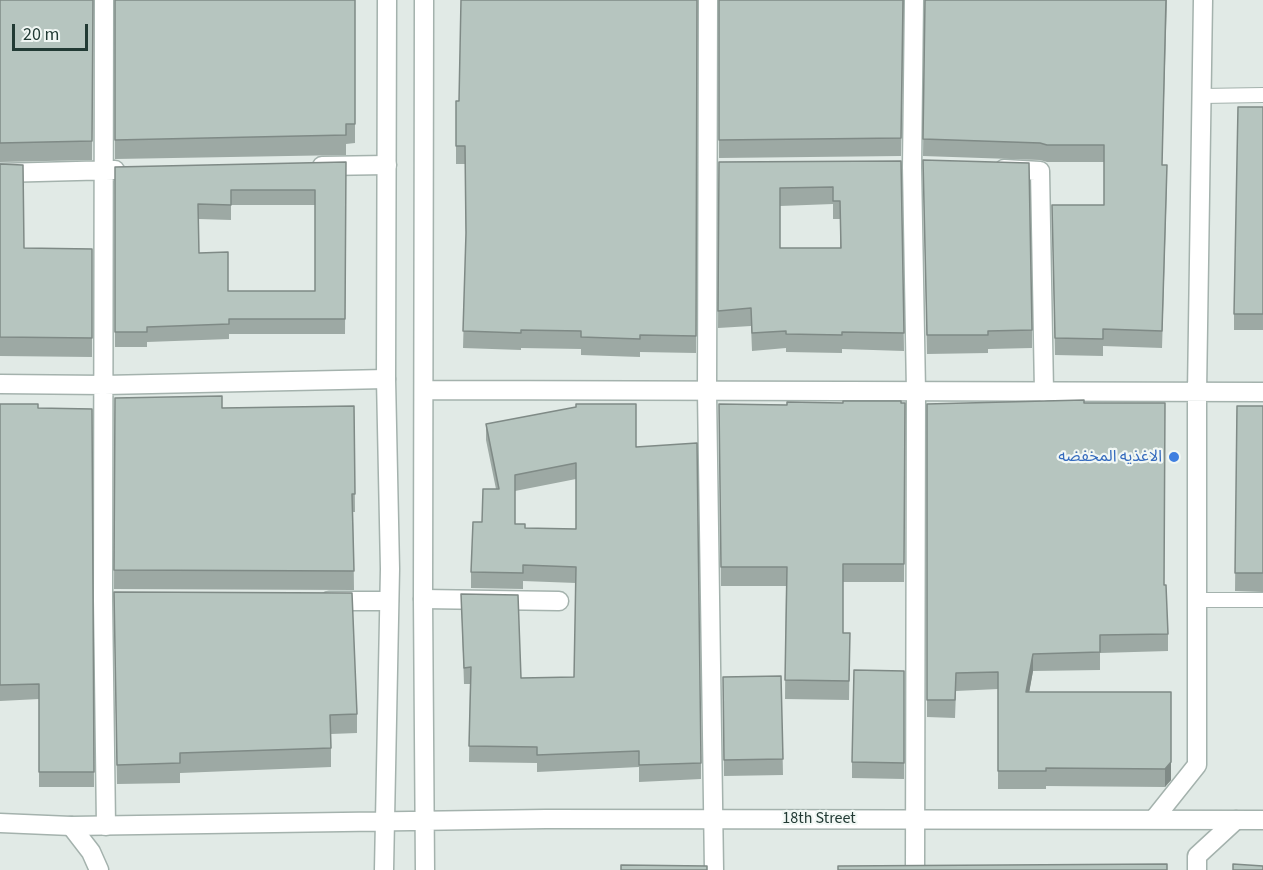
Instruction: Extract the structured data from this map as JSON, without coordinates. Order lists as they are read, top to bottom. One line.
{"streets":{"street":["18th Street"]},"places":["الاغذيه المخفضه"],"scale_bar":"20 m"}
